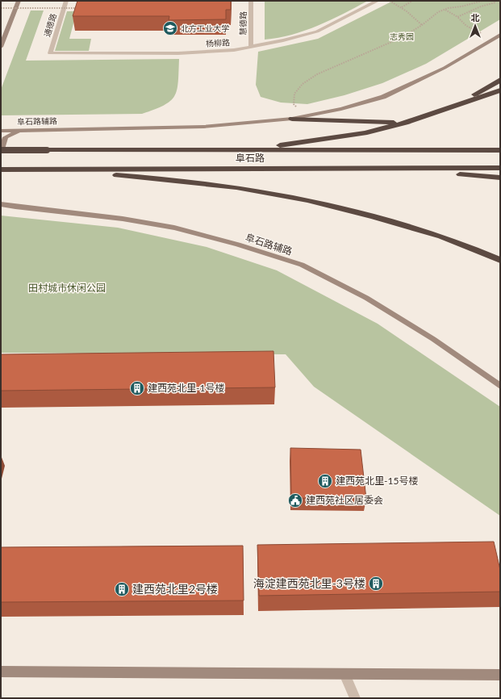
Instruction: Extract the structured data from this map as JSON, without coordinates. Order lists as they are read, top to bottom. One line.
{"streets":{"highway":["阜石路"],"street":["慧德路","通德路","杨柳路","阜石路辅路"]},"crossings":[["慧德路","杨柳路"],["通德路","杨柳路"]],"parks":["志秀园","田村城市休闲公园"],"places":{"school or university":["北方工业大学"],"building":["建西苑北里-1号楼","建西苑北里-15号楼","海淀建西苑北里-3号楼","建西苑北里2号楼"],"public building":["建西苑社区居委会"]},"north":"top"}
